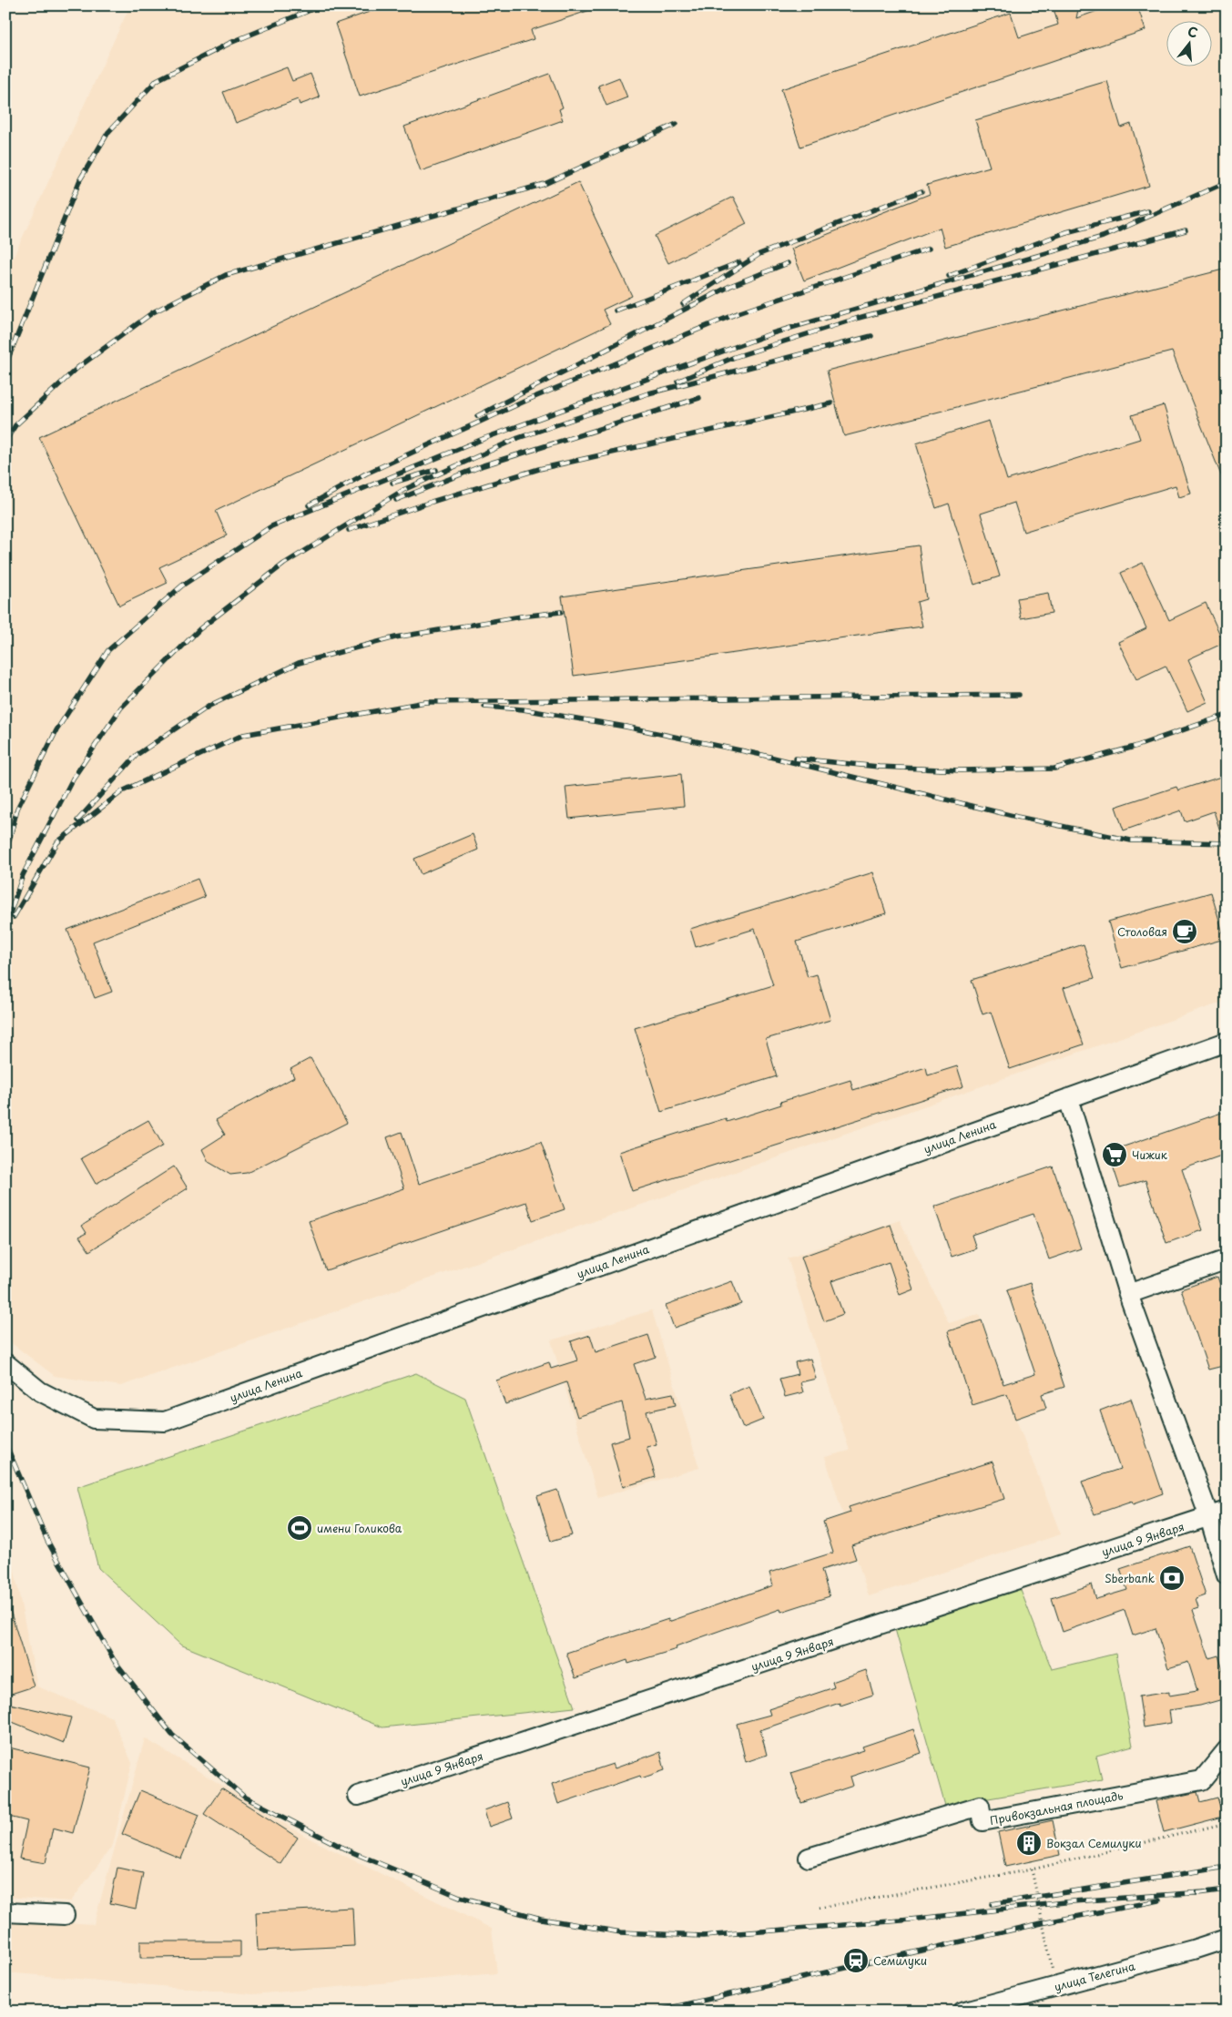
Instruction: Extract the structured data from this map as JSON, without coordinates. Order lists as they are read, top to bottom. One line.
{"streets":{"street":["улица Ленина","улица 9 Января","Привокзальная площадь","улица Телегина"]},"places":{"cafe":["Столовая"],"supermarket":["Чижик"],"sports":["имени Голикова"],"bank":["Sberbank"],"building":["Вокзал Семилуки"],"station":["Семилуки"]},"north":"top"}
